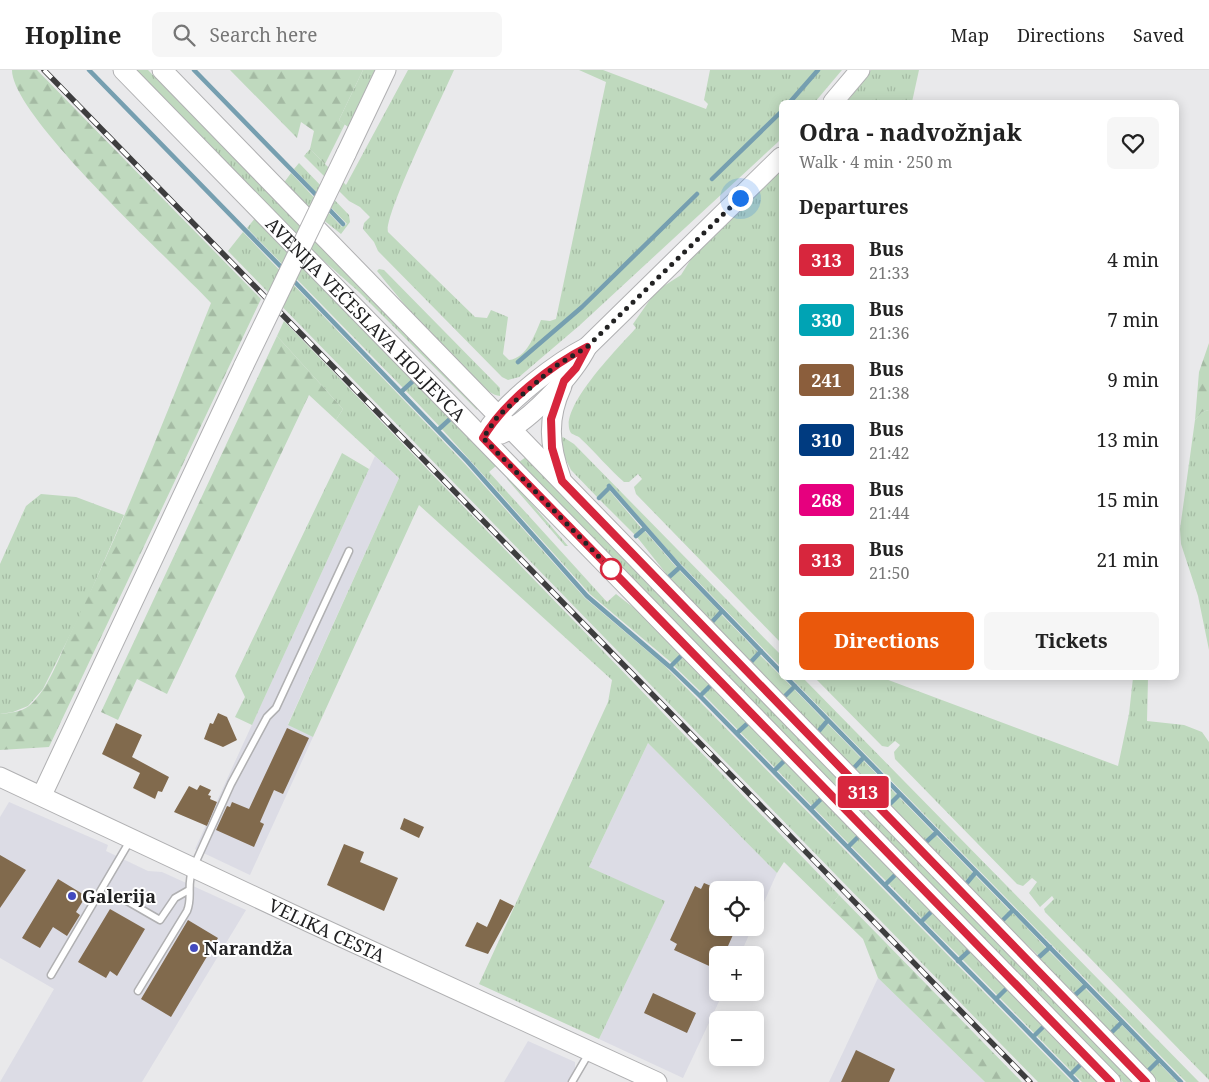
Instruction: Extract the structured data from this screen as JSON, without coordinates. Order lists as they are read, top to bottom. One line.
{"streets":{"main road":["AVENIJA VEĆESLAVA HOLJEVCA","VELIKA CESTA"]},"places":["Galerija","Narandža"],"lines":["bus line 313"],"page":{"header":"Hopline","search":"Search here","nav":["Map","Directions","Saved"],"on_map":"313","heading":[["Odra - nadvožnjak","Walk · 4 min · 250 m"],"Departures"],"list":[{"mark":"313","name":"Bus","note":"21:33","value":"4 min"},{"mark":"330","name":"Bus","note":"21:36","value":"7 min"},{"mark":"241","name":"Bus","note":"21:38","value":"9 min"},{"mark":"310","name":"Bus","note":"21:42","value":"13 min"},{"mark":"268","name":"Bus","note":"21:44","value":"15 min"},{"mark":"313","name":"Bus","note":"21:50","value":"21 min"}],"buttons":["Directions","Tickets"],"map_buttons":["+","−"]}}
